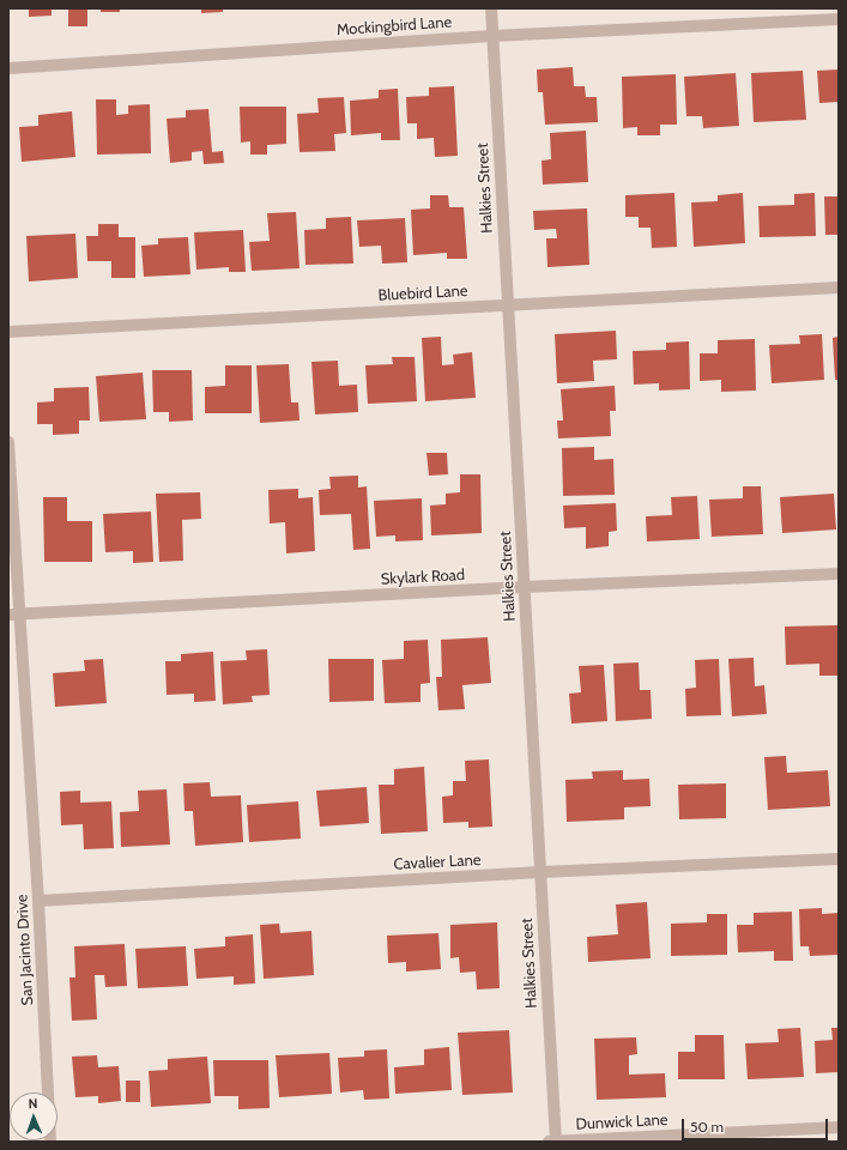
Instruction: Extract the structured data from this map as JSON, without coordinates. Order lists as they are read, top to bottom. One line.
{"streets":{"street":["Mockingbird Lane","Halkies Street","Bluebird Lane","Skylark Road","Cavalier Lane","San Jacinto Drive","Dunwick Lane"]},"crossings":[["Mockingbird Lane","Halkies Street"],["Halkies Street","Bluebird Lane"],["Halkies Street","Skylark Road"],["Halkies Street","Cavalier Lane"],["Halkies Street","Dunwick Lane"],["Skylark Road","San Jacinto Drive"],["Cavalier Lane","San Jacinto Drive"]],"scale_bar":"50 m","north":"top"}
